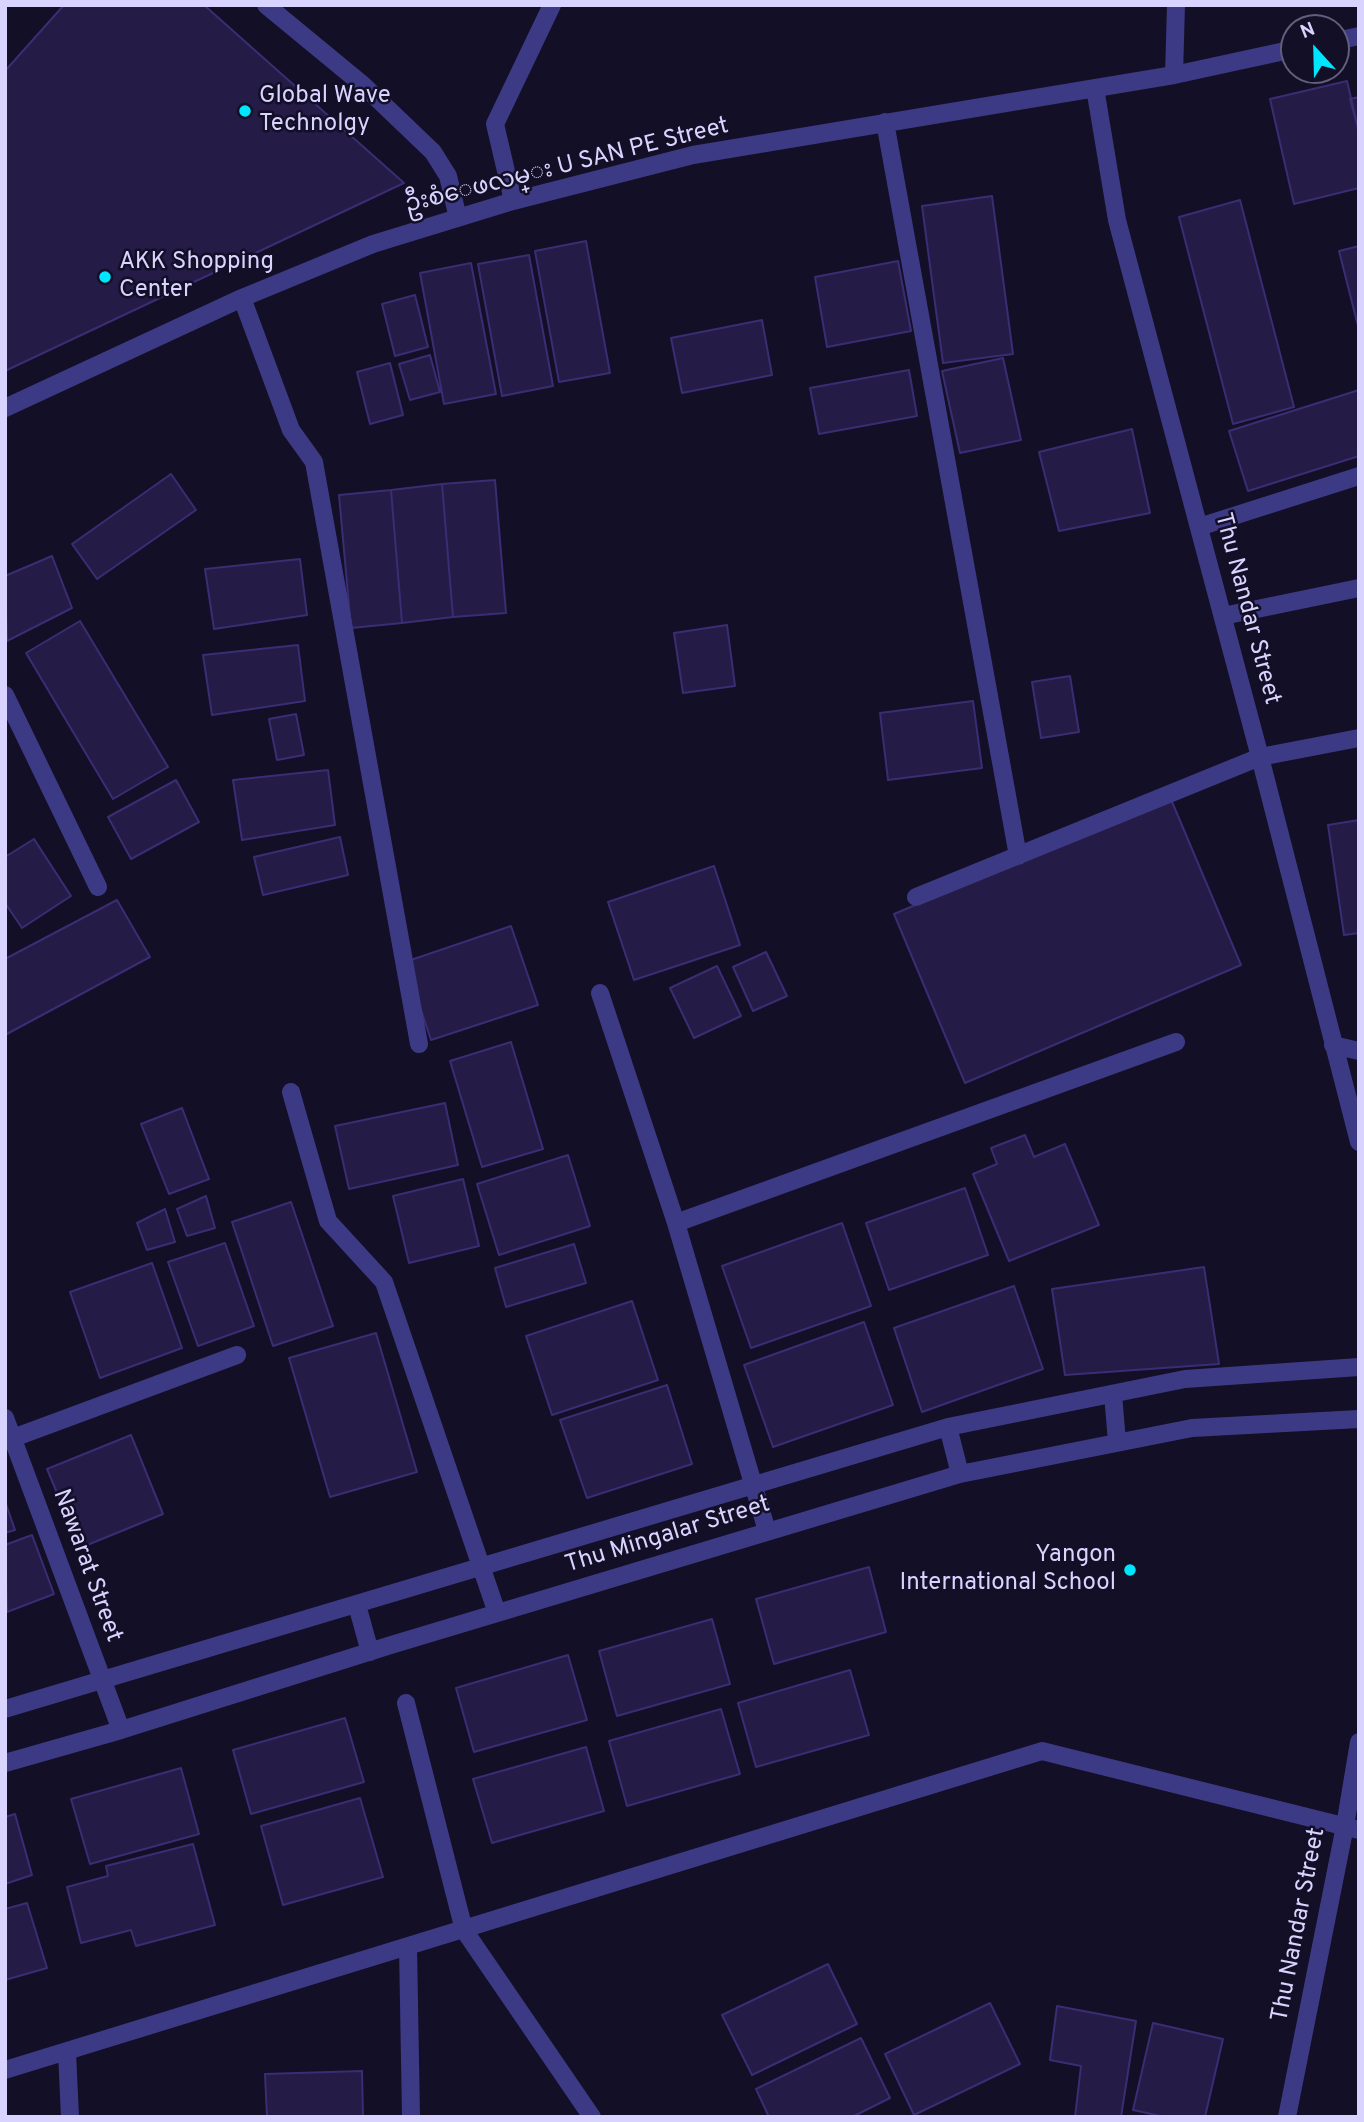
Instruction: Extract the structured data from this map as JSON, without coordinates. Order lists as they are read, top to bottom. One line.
{"streets":{"street":["ဦးစံေဖလမ္း U SAN PE Street","Thu Nandar Street","Thu Mingalar Street","Nawarat Street"]},"crossings":[["ဦးစံေဖလမ္း U SAN PE Street","Thu Nandar Street"],["Thu Mingalar Street","Nawarat Street"]],"places":["Global Wave Technolgy","AKK Shopping Center","Yangon International School"],"north":"top"}
